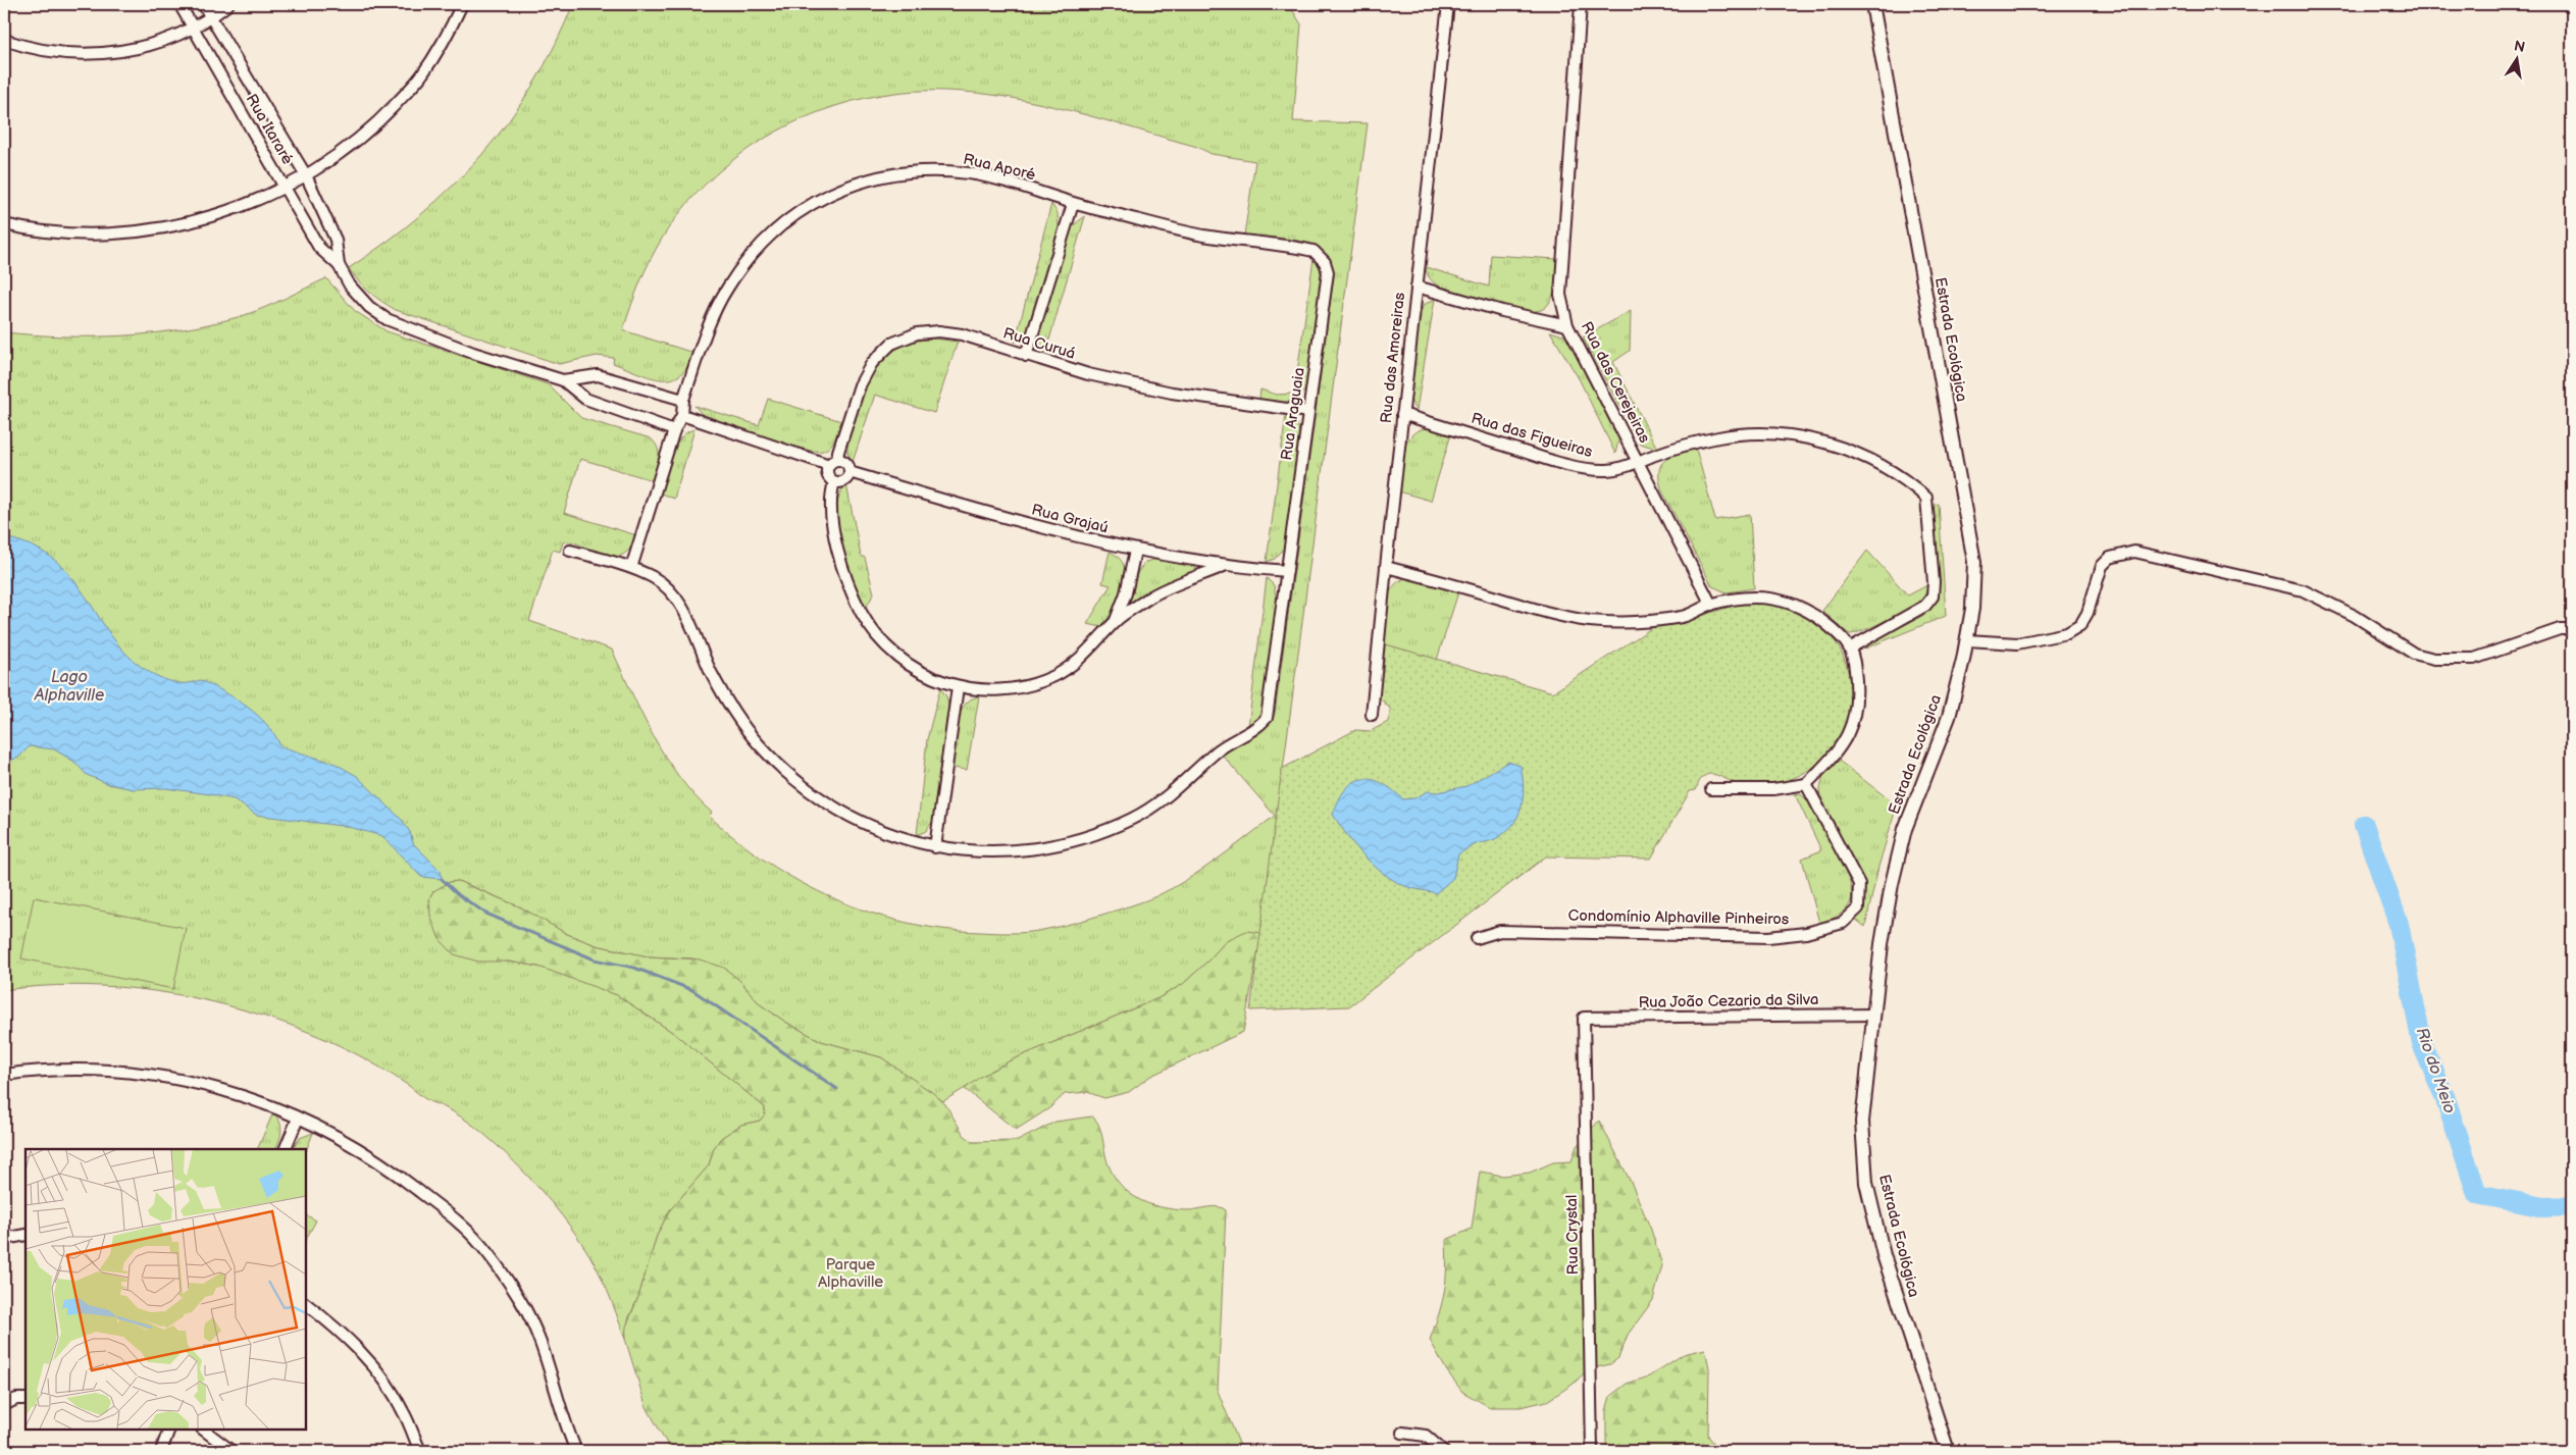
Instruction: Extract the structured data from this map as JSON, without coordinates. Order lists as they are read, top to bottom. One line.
{"streets":{"street":["Rua Itararé","Rua Aporé","Estrada Ecológica","Rua Curuá","Rua das Amoreiras","Rua das Cerejeiras","Rua Araguaia","Rua das Figueiras","Rua Grajaú","Condomínio Alphaville Pinheiros","Rua João Cezario da Silva","Rua Crystal"]},"crossings":[["Rua Aporé","Rua Araguaia"],["Estrada Ecológica","Rua João Cezario da Silva"],["Rua Curuá","Rua Araguaia"],["Rua Curuá","Rua Grajaú"],["Rua das Amoreiras","Rua das Figueiras"],["Rua das Cerejeiras","Rua das Figueiras"],["Rua Araguaia","Rua Grajaú"],["Rua João Cezario da Silva","Rua Crystal"]],"water":["Lago Alphaville","Rio do Meio"],"parks":["Parque Alphaville"],"north":"top"}
